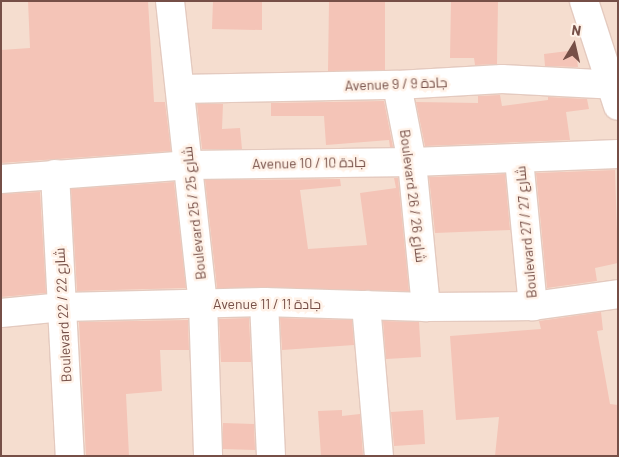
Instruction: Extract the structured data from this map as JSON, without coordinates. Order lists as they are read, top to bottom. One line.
{"streets":{"street":["Avenue 9 / جادة 9","Avenue 10 / جادة 10","Boulevard 26 / شارع 26","Boulevard 25 / شارع 25","Boulevard 27 / شارع 27","Avenue 11 / جادة 11","Boulevard 22 / شارع 22"]},"crossings":[["Avenue 9 / جادة 9","Boulevard 26 / شارع 26"],["Avenue 9 / جادة 9","Boulevard 25 / شارع 25"],["Avenue 10 / جادة 10","Boulevard 26 / شارع 26"],["Avenue 10 / جادة 10","Boulevard 25 / شارع 25"],["Avenue 10 / جادة 10","Boulevard 27 / شارع 27"],["Avenue 10 / جادة 10","Boulevard 22 / شارع 22"],["Boulevard 26 / شارع 26","Avenue 11 / جادة 11"],["Boulevard 25 / شارع 25","Avenue 11 / جادة 11"],["Boulevard 27 / شارع 27","Avenue 11 / جادة 11"],["Avenue 11 / جادة 11","Boulevard 22 / شارع 22"]],"north":"top"}
